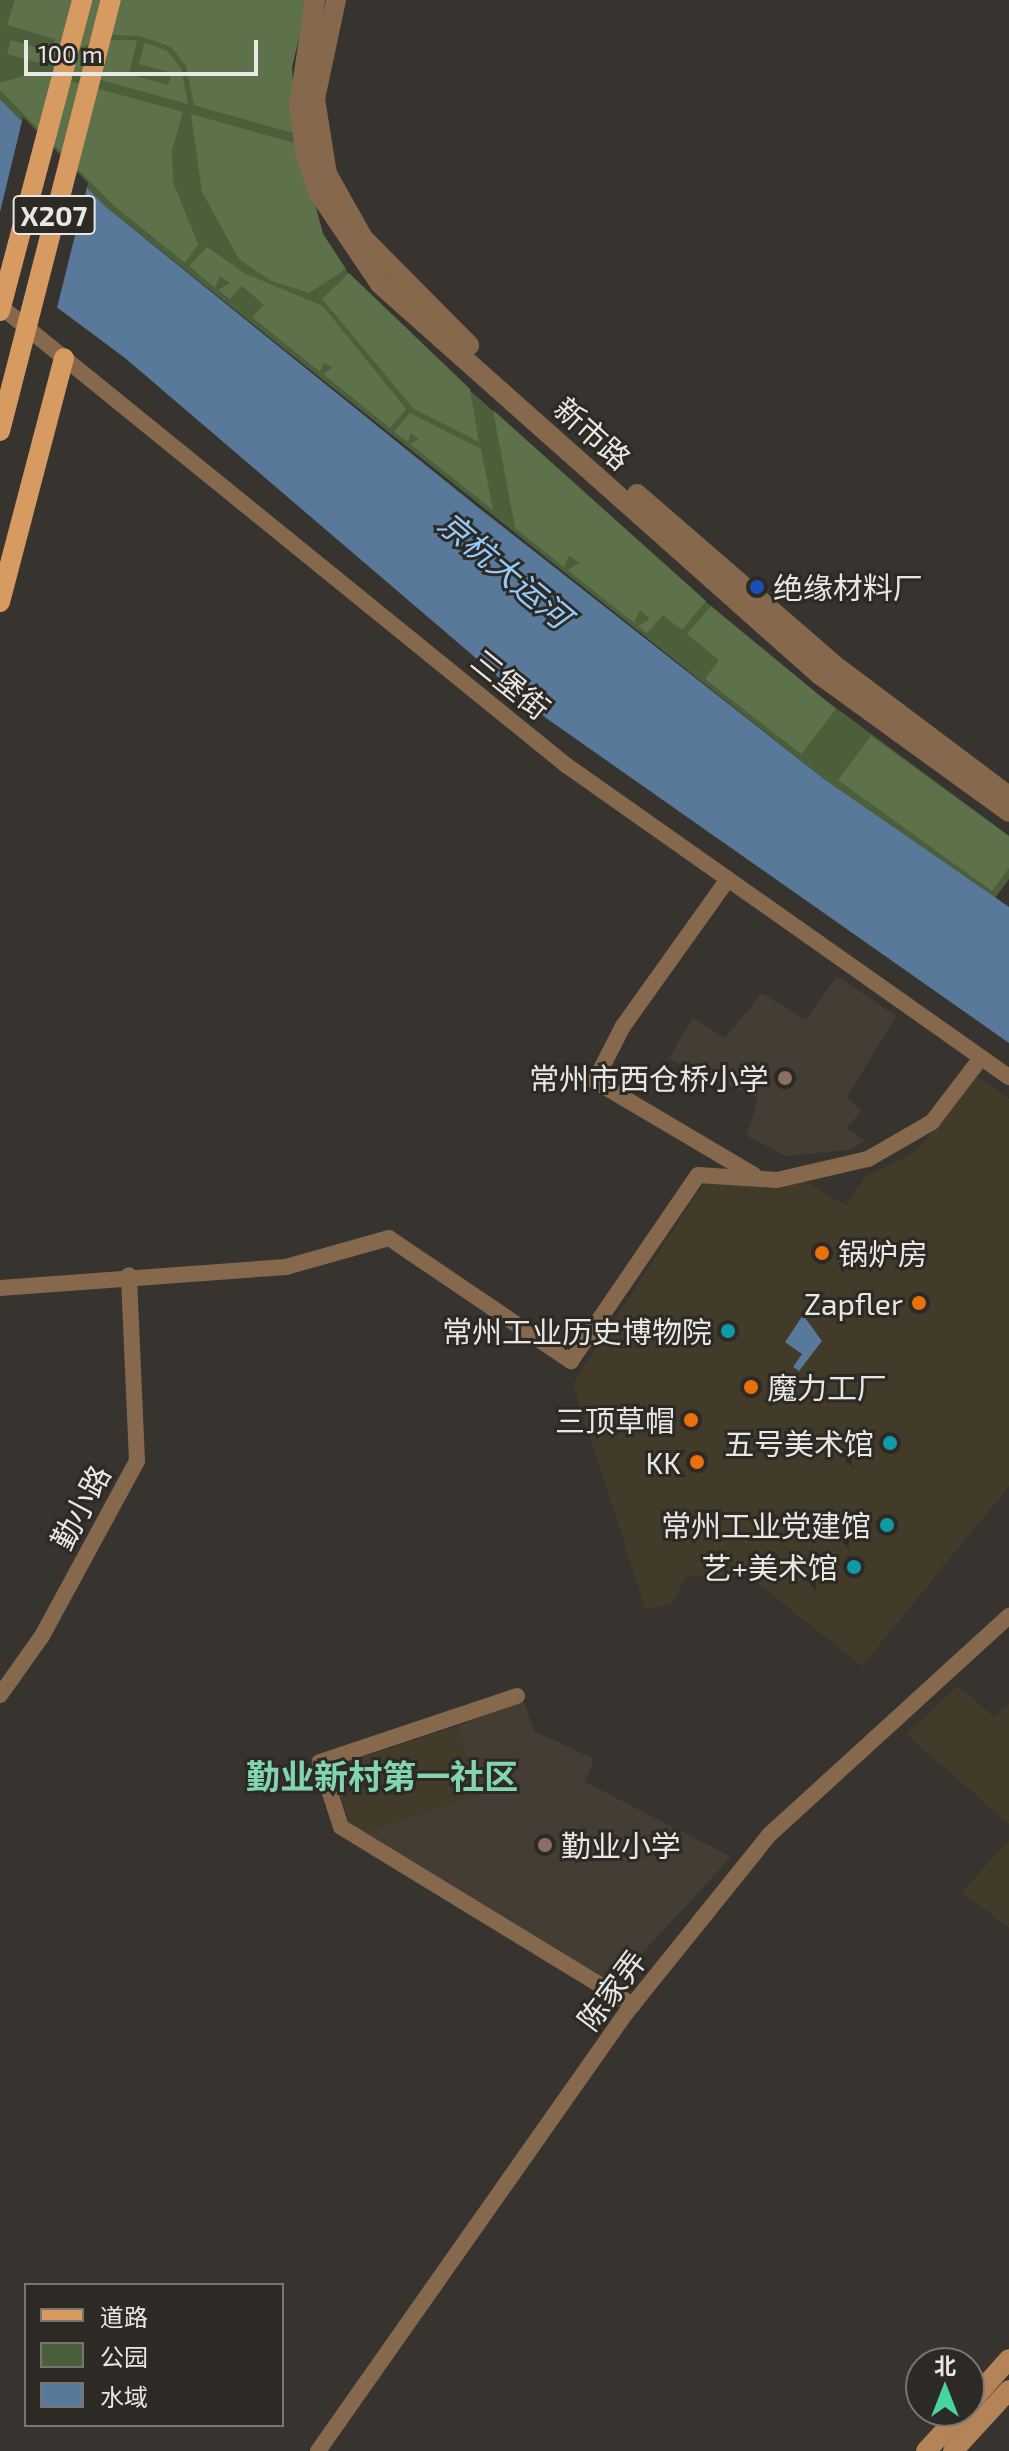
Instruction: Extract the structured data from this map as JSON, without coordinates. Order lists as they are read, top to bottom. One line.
{"streets":{"main road":["X207"],"street":["新市路","三堡街","勤小路","陈家弄"]},"crossings":[["X207","三堡街"]],"districts":["勤业新村第一社区"],"water":["京杭大运河"],"places":["绝缘材料厂","常州市西仓桥小学","锅炉房","Zapfler","常州工业历史博物院","魔力工厂","三顶草帽","五号美术馆","KK","常州工业党建馆","艺+美术馆","勤业小学"],"legend":["道路","公园","水域"],"scale_bar":"100 m","north":"top"}
